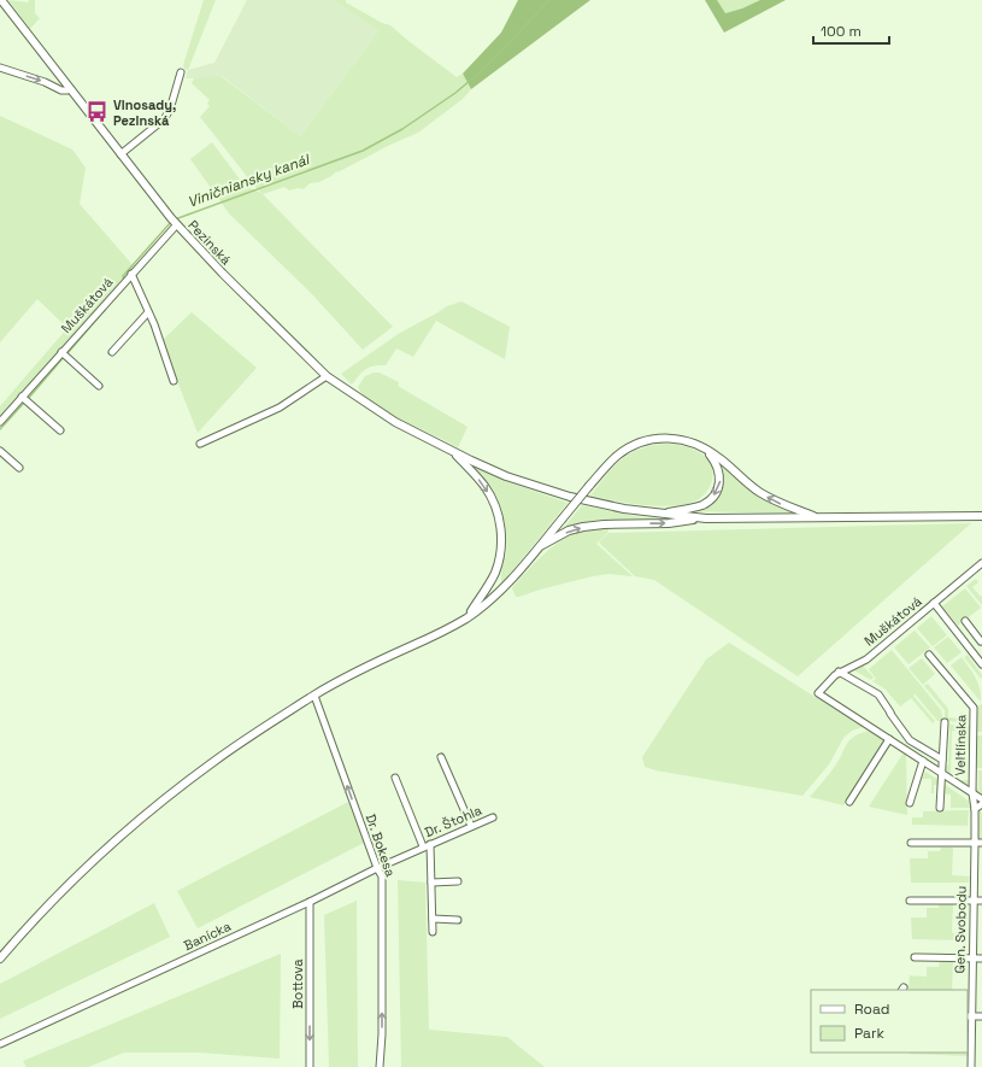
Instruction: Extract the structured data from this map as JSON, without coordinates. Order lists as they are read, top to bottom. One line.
{"streets":{"main road":["Pezinská"],"street":["Muškátová","Veltlínska","Dr. Štohla","Dr. Bokesa","Gen. Svobodu","Banícka","Bottova"]},"crossings":[["Pezinská","Muškátová"],["Veltlínska","Gen. Svobodu"],["Dr. Štohla","Banícka"],["Dr. Bokesa","Banícka"],["Banícka","Bottova"]],"one_way":["Bottova"],"water":["Viničniansky kanál"],"places":{"bus stop":["Vinosady, Pezinská"]},"legend":["Road","Park"],"scale_bar":"100 m"}
